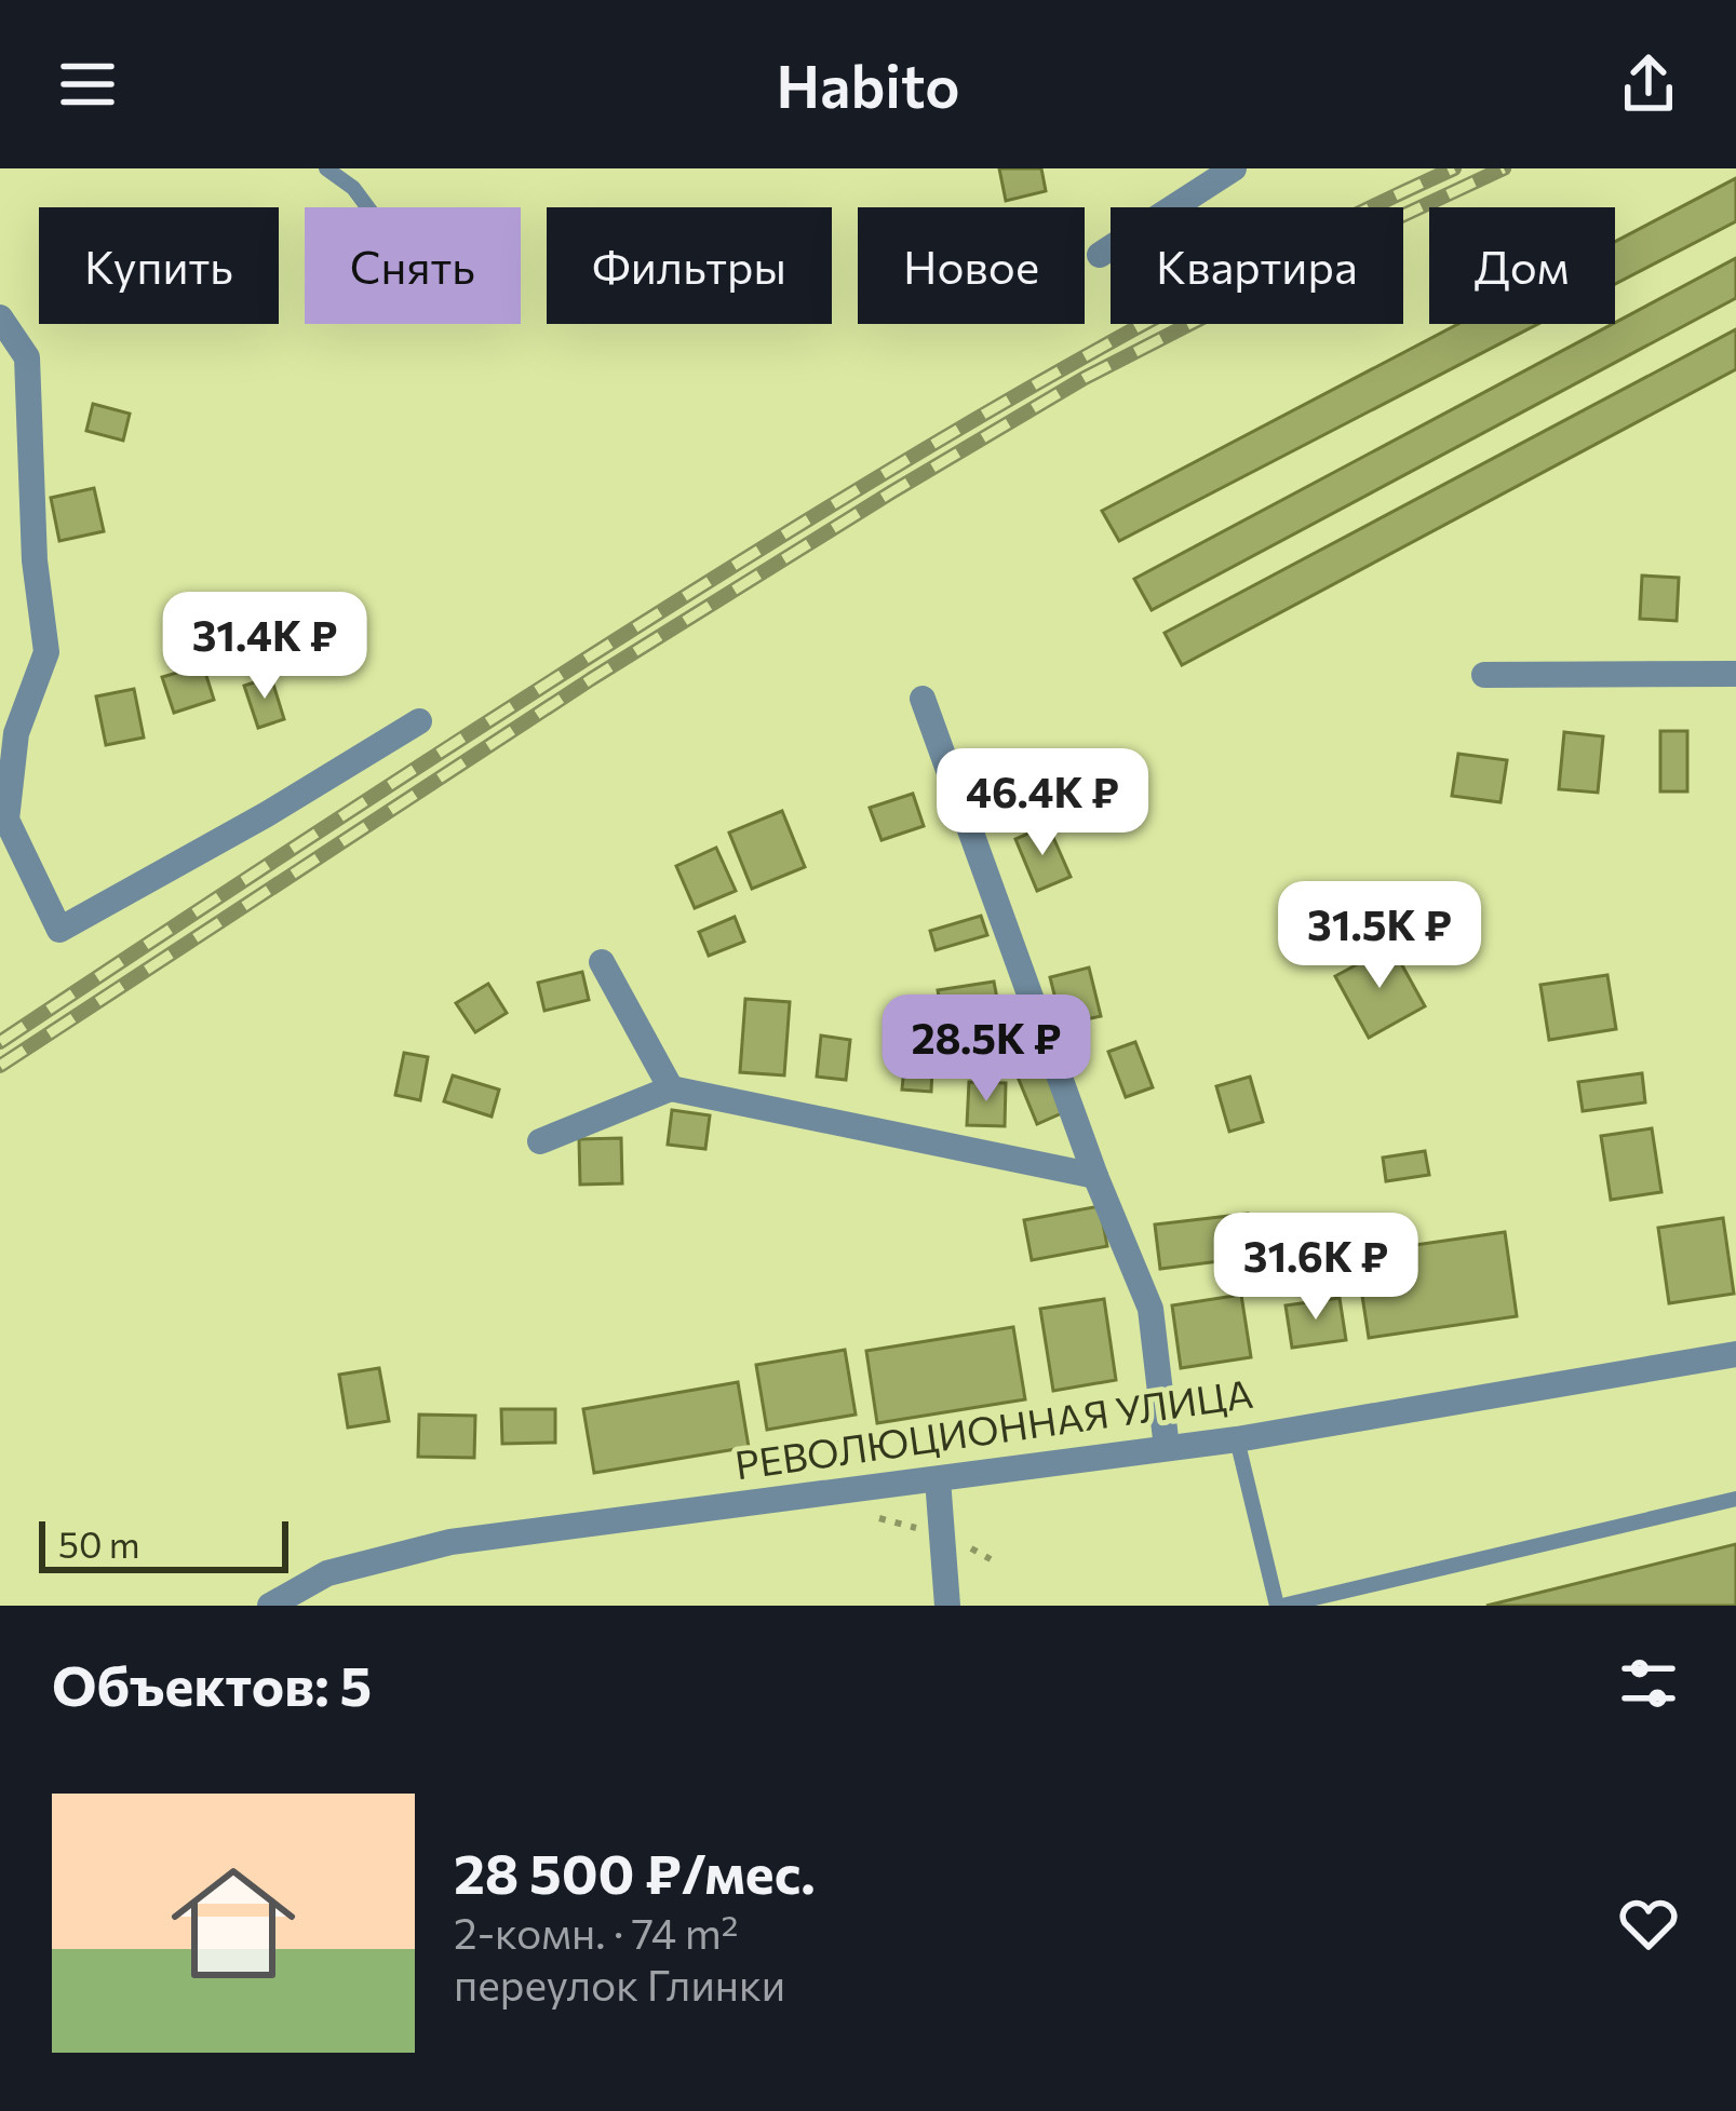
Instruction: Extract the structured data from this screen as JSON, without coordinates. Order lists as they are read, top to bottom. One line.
{"streets":{"street":["РЕВОЛЮЦИОННАЯ УЛИЦА"]},"scale_bar":"50 m","page":{"header":"Habito","chip":["Купить","Снять","Фильтры","Новое","Квартира","Дом"],"price":["31.4K ₽","46.4K ₽","31.5K ₽","28.5K ₽","31.6K ₽"],"scale":"50 m","heading":"Объектов: 5","list":[{"name":"28 500 ₽/мес.","note":"2-комн. · 74 m² · переулок Глинки"}]}}
